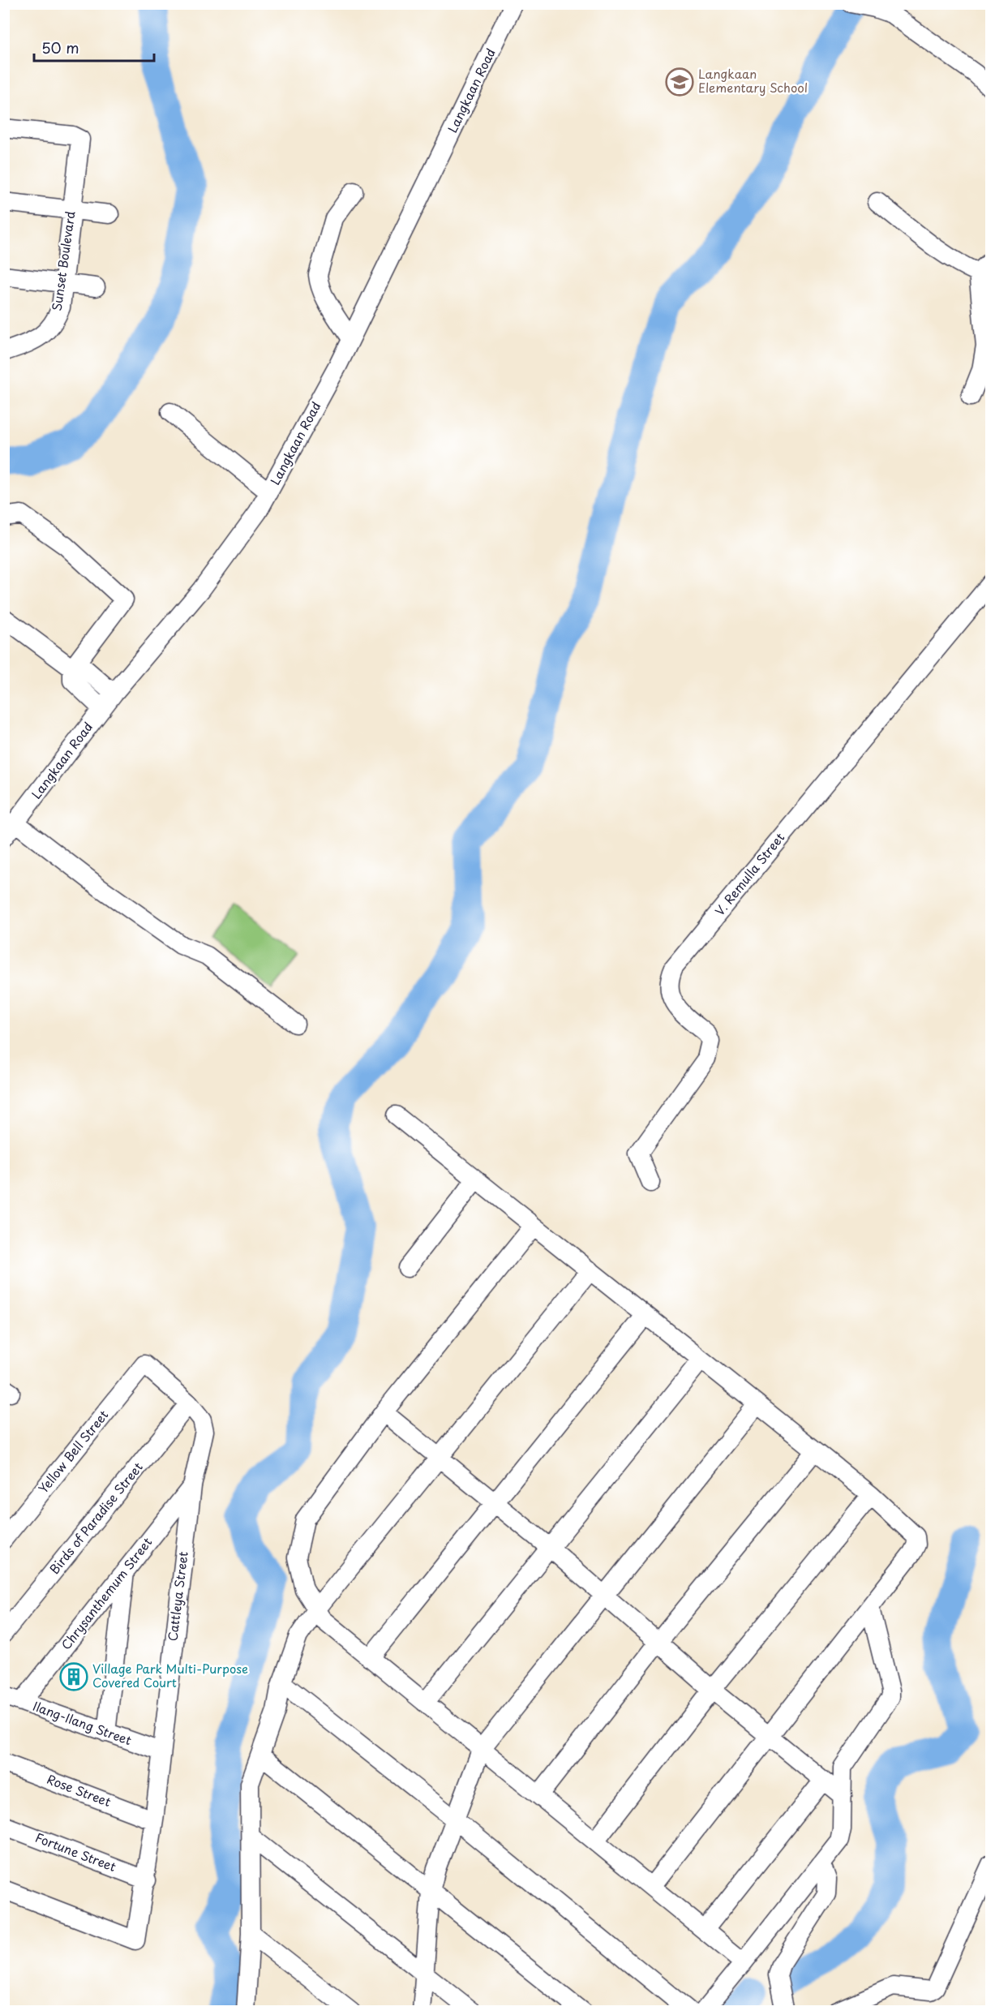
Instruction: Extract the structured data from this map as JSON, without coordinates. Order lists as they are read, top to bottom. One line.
{"streets":{"street":["Langkaan Road","Sunset Boulevard","V. Remulla Street","Yellow Bell Street","Birds of Paradise Street","Chrysanthemum Street","Cattleya Street","Ilang-Ilang Street","Rose Street","Fortune Street"]},"crossings":[["Yellow Bell Street","Cattleya Street"],["Birds of Paradise Street","Cattleya Street"],["Chrysanthemum Street","Cattleya Street"],["Chrysanthemum Street","Ilang-Ilang Street"],["Cattleya Street","Ilang-Ilang Street"],["Cattleya Street","Rose Street"],["Cattleya Street","Fortune Street"]],"places":{"school or university":["Langkaan Elementary School"],"building":["Village Park Multi-Purpose Covered Court"]},"scale_bar":"50 m"}
